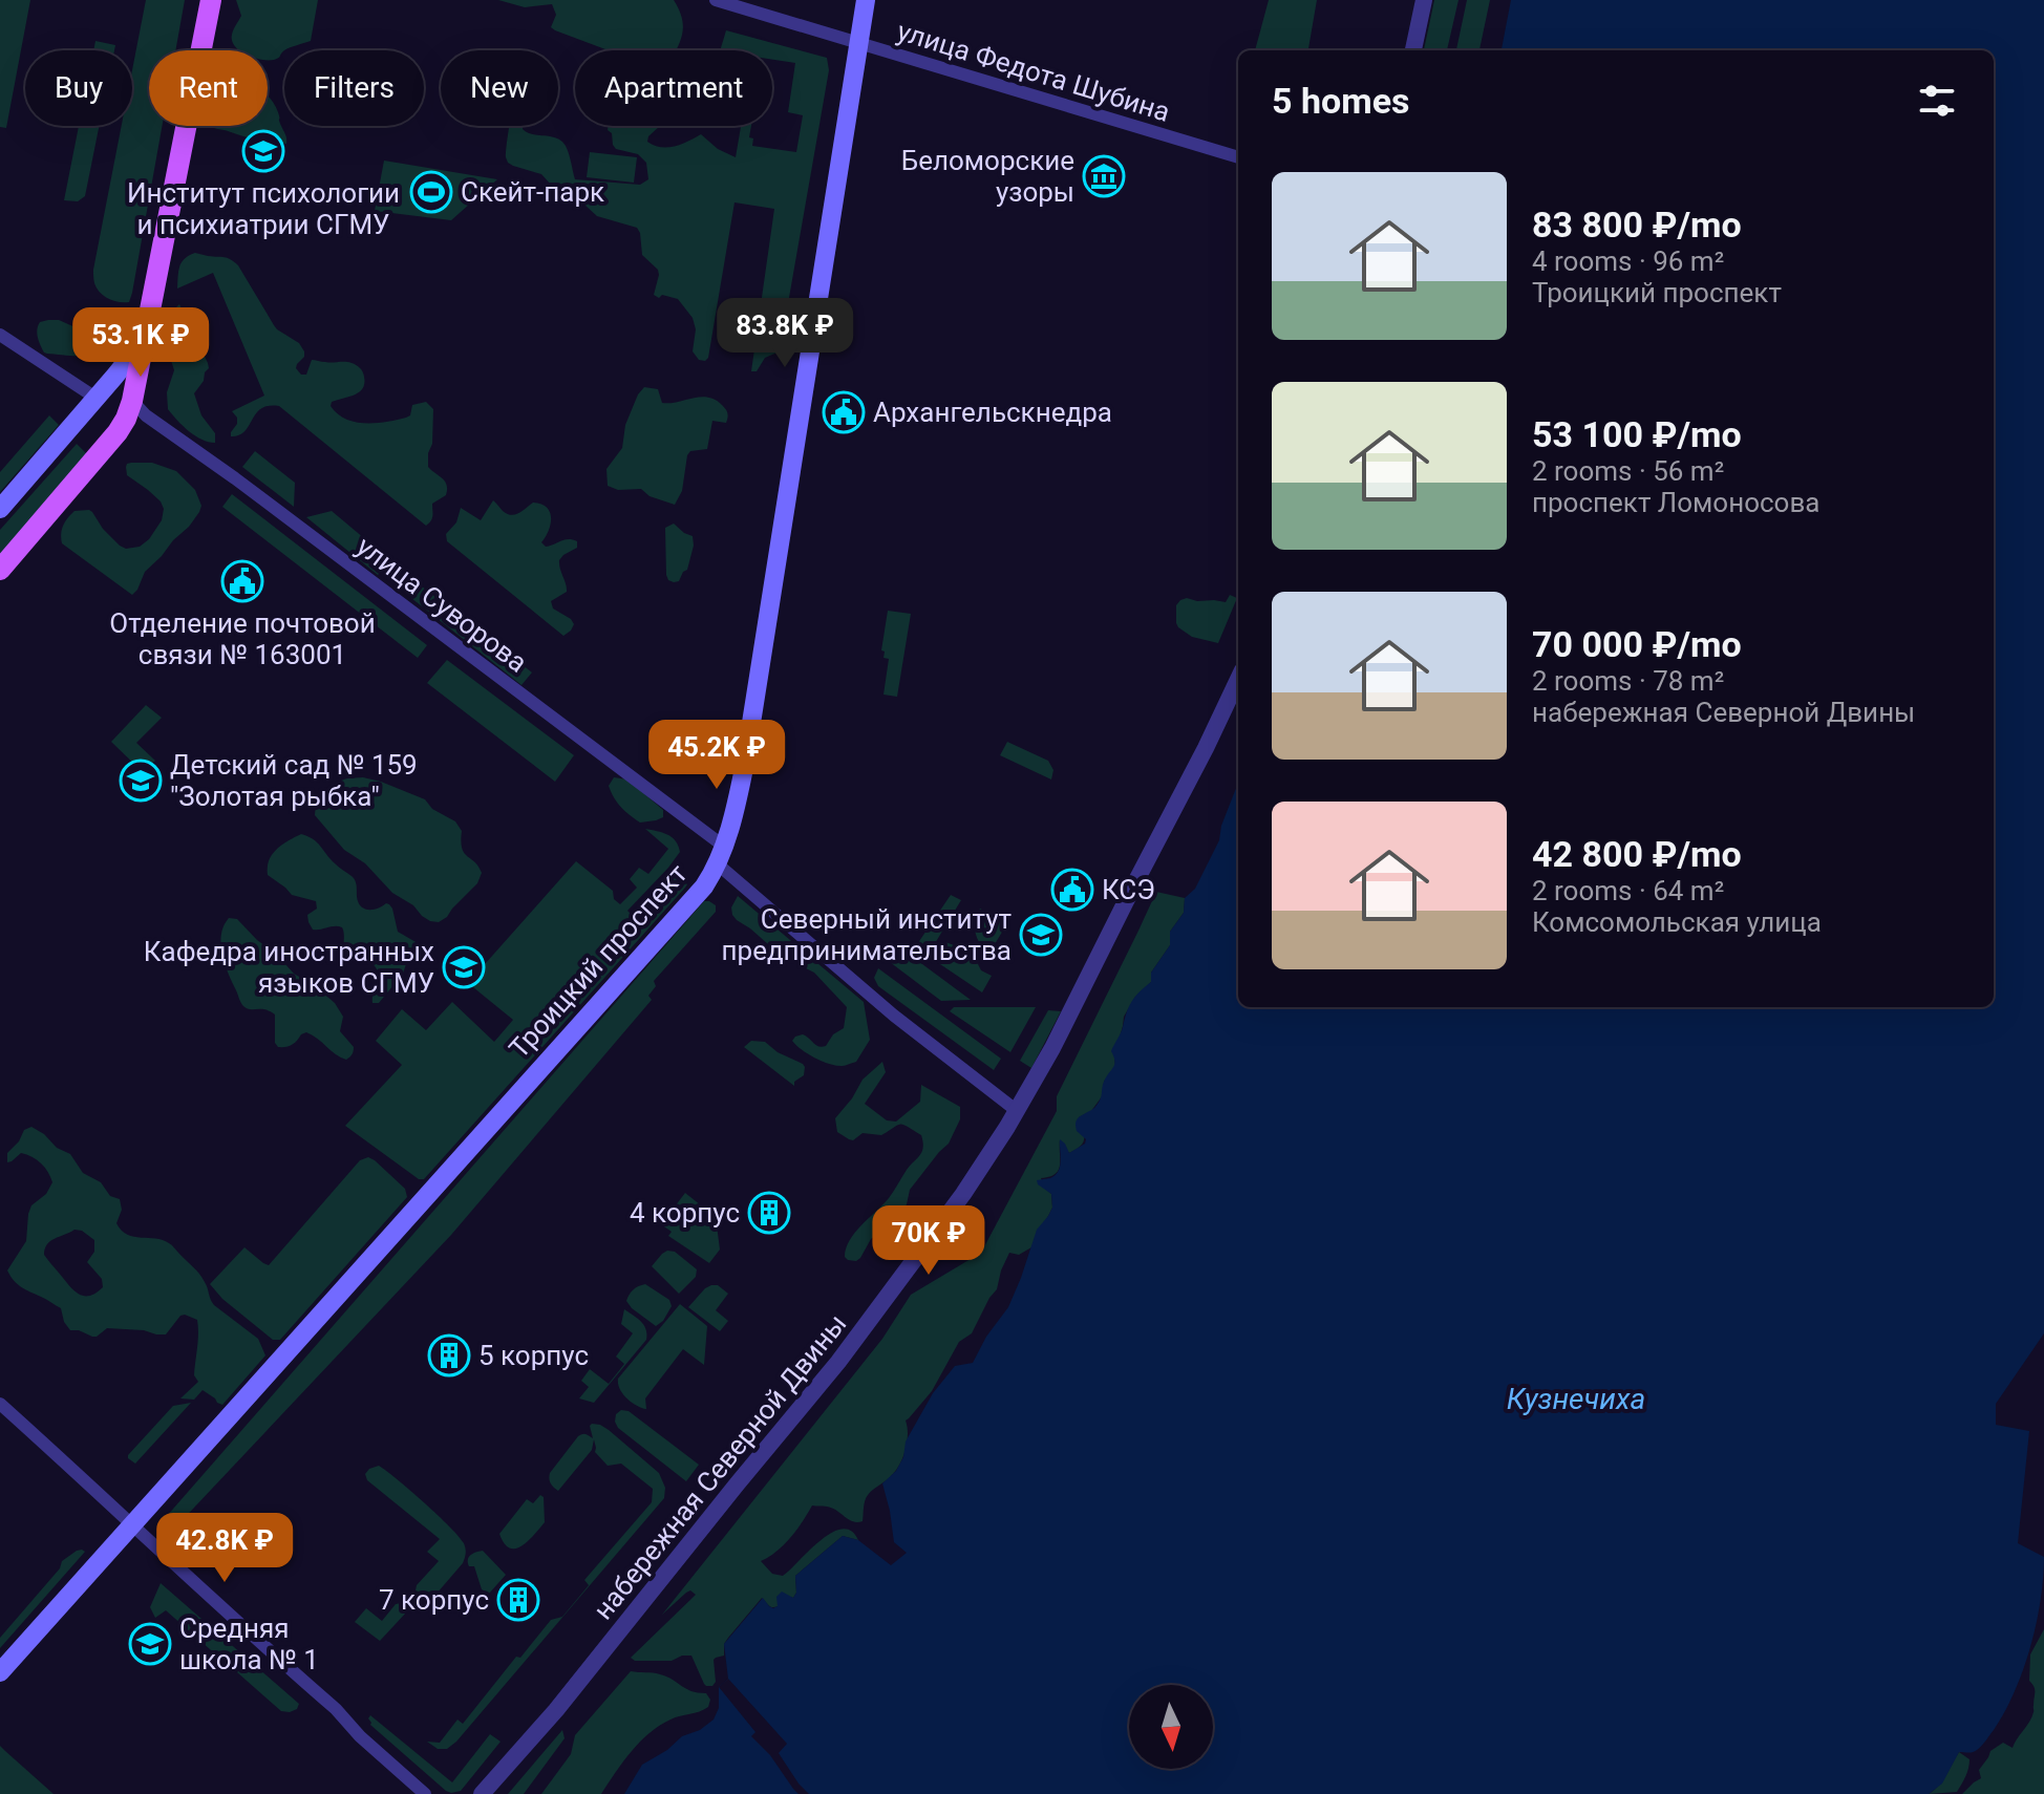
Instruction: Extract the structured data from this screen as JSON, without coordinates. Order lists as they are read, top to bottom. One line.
{"streets":{"main road":["Троицкий проспект"],"street":["улица Федота Шубина","улица Суворова","набережная Северной Двины"]},"crossings":[["улица Федота Шубина","Троицкий проспект"],["улица Суворова","Троицкий проспект"],["улица Суворова","набережная Северной Двины"]],"water":["Кузнечиха"],"places":{"school or university":["Институт психологии и психиатрии СГМУ","Детский сад № 159 \"Золотая рыбка\"","Северный институт предпринимательства","Кафедра иностранных языков СГМУ","Средняя школа № 1"],"museum":["Беломорские узоры"],"sports":["Скейт-парк"],"public building":["Архангельскнедра","Отделение почтовой связи № 163001","КСЭ"],"building":["4 корпус","5 корпус","7 корпус"]},"north":"bottom","page":{"chip":["Buy","Rent","Filters","New","Apartment"],"heading":"5 homes","list":[{"name":"83 800 ₽/mo","note":"4 rooms · 96 m² · Троицкий проспект"},{"name":"53 100 ₽/mo","note":"2 rooms · 56 m² · проспект Ломоносова"},{"name":"70 000 ₽/mo","note":"2 rooms · 78 m² · набережная Северной Двины"},{"name":"42 800 ₽/mo","note":"2 rooms · 64 m² · Комсомольская улица"}],"price":["83.8K ₽","53.1K ₽","45.2K ₽","70K ₽","42.8K ₽"]}}
